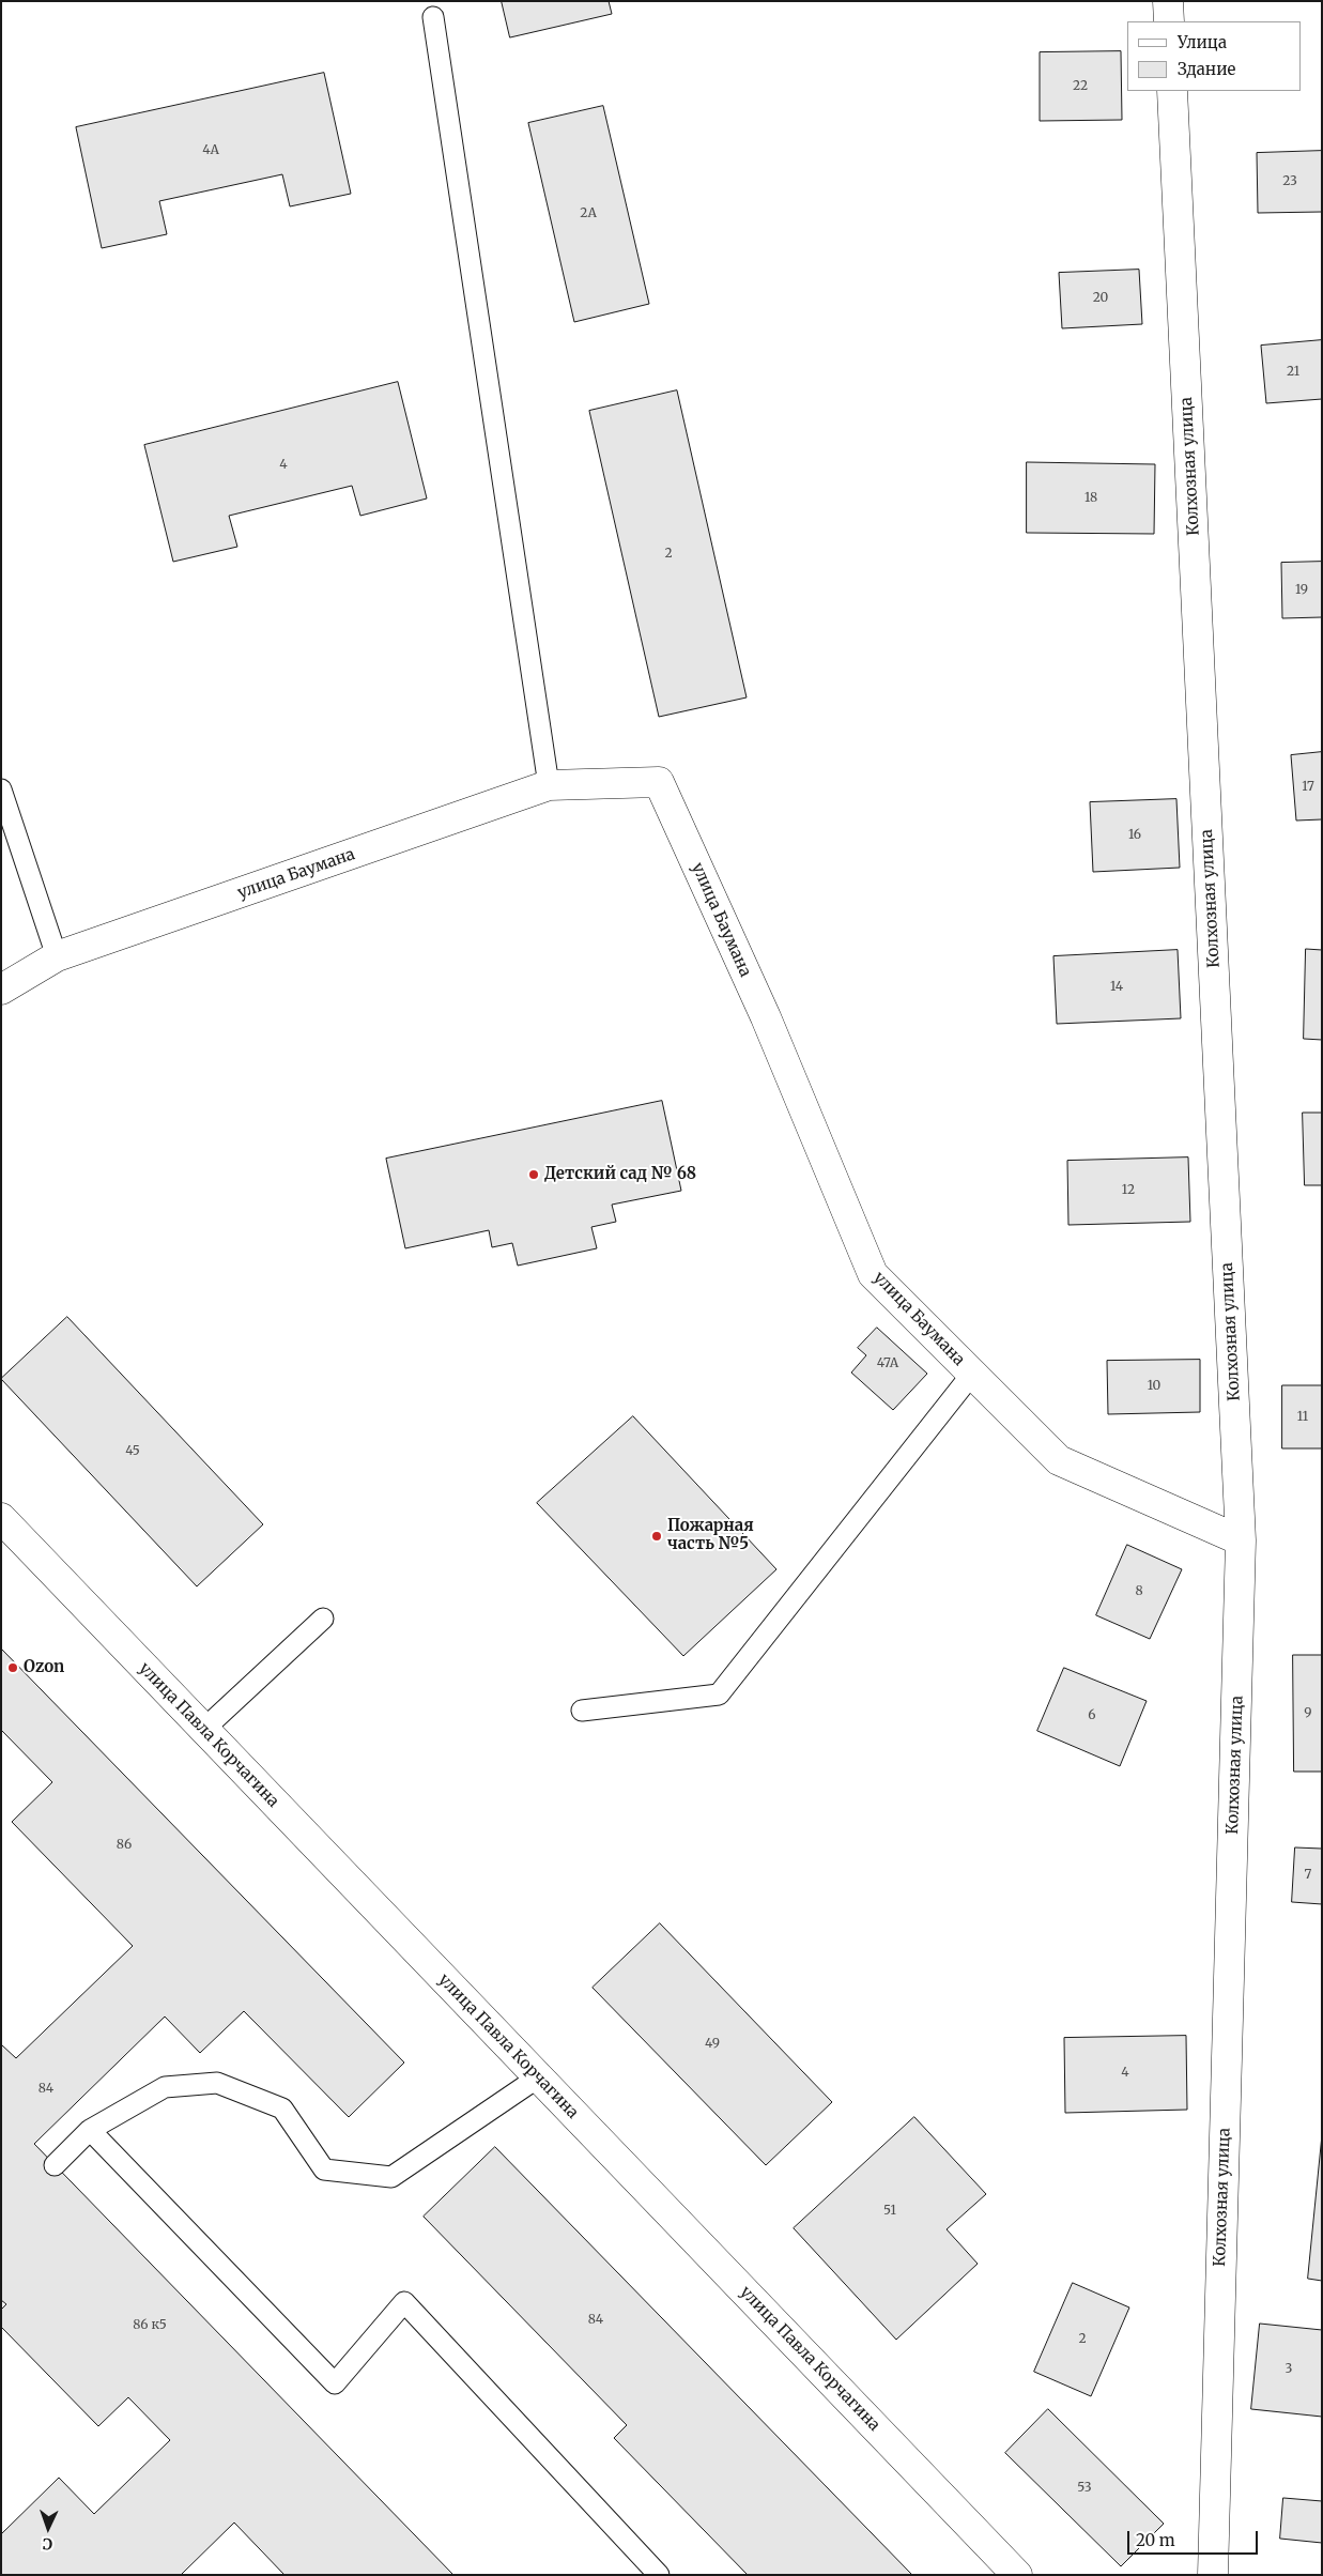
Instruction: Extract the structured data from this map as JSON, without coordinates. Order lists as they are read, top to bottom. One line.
{"streets":{"street":["Колхозная улица","улица Баумана","улица Павла Корчагина"]},"crossings":[["Колхозная улица","улица Баумана"]],"places":["Детский сад № 68","Пожарная часть №5","Ozon"],"house_numbers":["22","4А","23","2А","20","21","4","18","2","19","17","16","14","12","47А","10","11","45","8","9","6","86","7","49","4","84","51","84","86 к5","2","3","53"],"legend":["Улица","Здание"],"scale_bar":"20 m","north":"bottom"}
